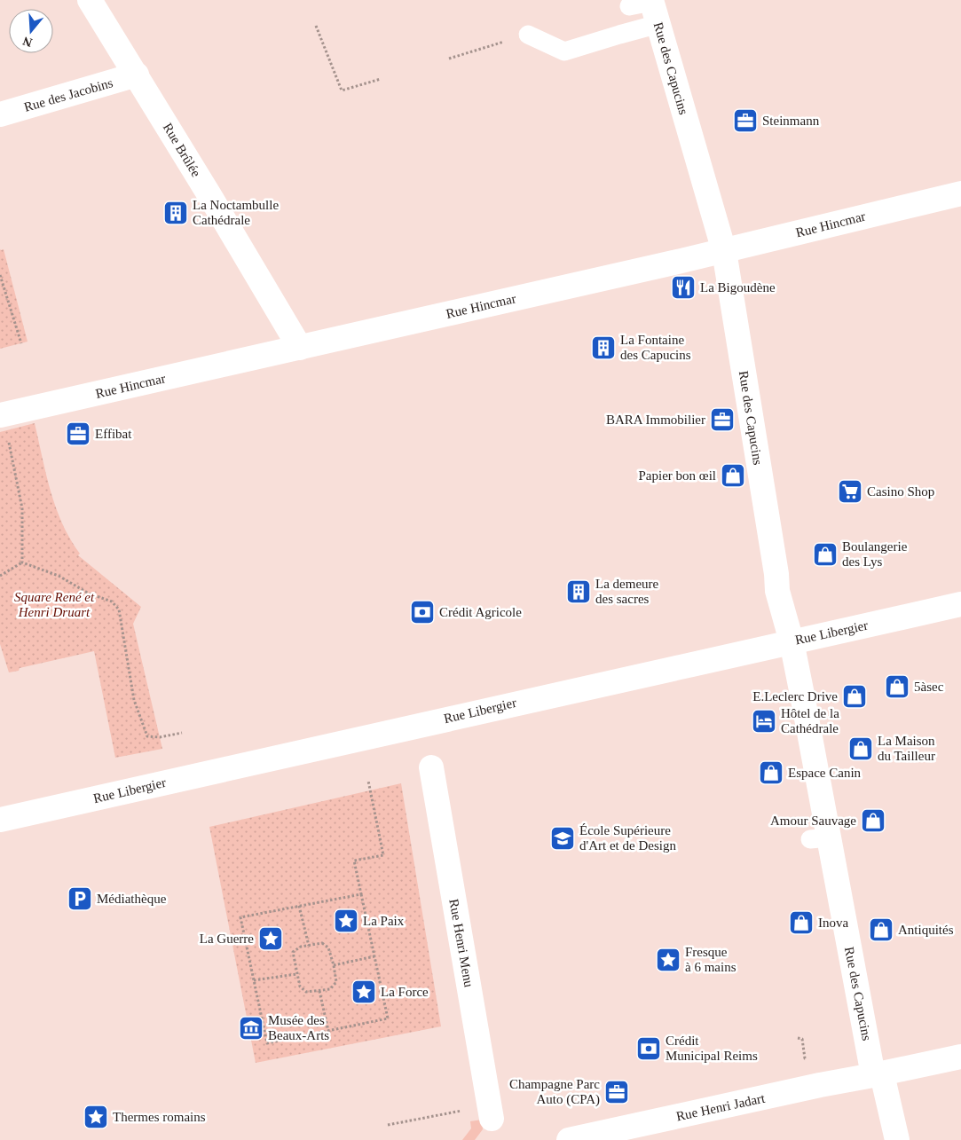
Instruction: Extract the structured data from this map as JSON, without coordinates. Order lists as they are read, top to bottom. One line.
{"streets":{"street":["Rue des Capucins","Rue des Jacobins","Rue Brûlée","Rue Hincmar","Rue Libergier","Rue Henri Menu","Rue Henri Jadart"]},"crossings":[["Rue des Capucins","Rue Hincmar"],["Rue des Capucins","Rue Libergier"],["Rue des Capucins","Rue Henri Jadart"],["Rue des Jacobins","Rue Brûlée"],["Rue Brûlée","Rue Hincmar"]],"parks":["Square René et Henri Druart"],"places":{"office":["Steinmann","BARA Immobilier","Effibat","Champagne Parc Auto (CPA)"],"building":["La Noctambulle Cathédrale","La Fontaine des Capucins","La demeure des sacres"],"restaurant":["La Bigoudène"],"shop":["Papier bon œil","Boulangerie des Lys","5àsec","E.Leclerc Drive","La Maison du Tailleur","Espace Canin","Amour Sauvage","Inova","Antiquités"],"supermarket":["Casino Shop"],"bank":["Crédit Agricole","Crédit Municipal Reims"],"hotel":["Hôtel de la Cathédrale"],"school or university":["École Supérieure d'Art et de Design"],"parking":["Médiathèque"],"place":["La Paix","La Guerre","Fresque à 6 mains","La Force","Thermes romains"],"museum":["Musée des Beaux-Arts"]},"north":"bottom"}
